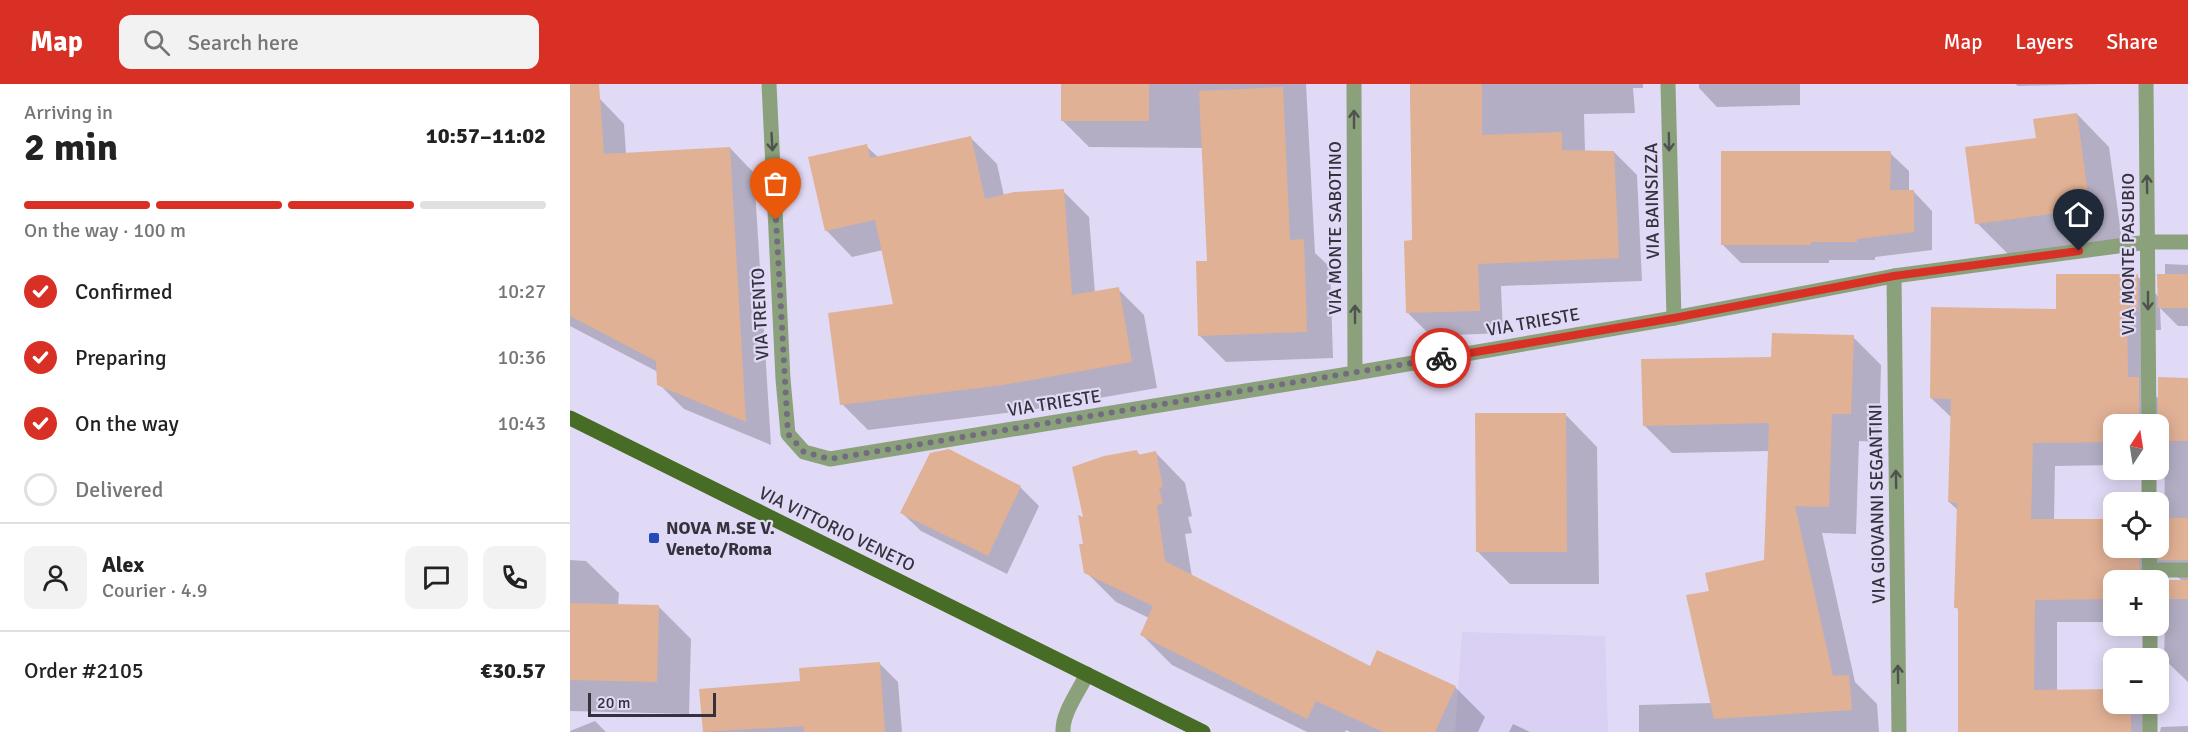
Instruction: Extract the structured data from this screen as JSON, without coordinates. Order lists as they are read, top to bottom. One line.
{"streets":{"main road":["VIA VITTORIO VENETO"],"street":["VIA BAINSIZZA","VIA MONTE SABOTINO","VIA MONTE PASUBIO","VIA TRENTO","VIA TRIESTE","VIA GIOVANNI SEGANTINI"]},"crossings":[["VIA BAINSIZZA","VIA TRIESTE"],["VIA MONTE SABOTINO","VIA TRIESTE"],["VIA MONTE PASUBIO","VIA TRIESTE"],["VIA TRENTO","VIA TRIESTE"],["VIA TRIESTE","VIA GIOVANNI SEGANTINI"]],"one_way":["VIA BAINSIZZA","VIA MONTE SABOTINO","VIA TRENTO","VIA GIOVANNI SEGANTINI"],"places":{"transit":["NOVA M.SE V. Veneto/Roma"]},"scale_bar":"20 m","north":"top","page":{"header":"Map","search":"Search here","nav":["Map","Layers","Share"],"heading":["2 min","Arriving in","10:57–11:02"],"panel":["Alex","Courier · 4.9","Order #2105","€30.57"],"bar":"On the way · 100 m","list":[["Confirmed","10:27"],["Preparing","10:36"],["On the way","10:43"],"Delivered"],"map_buttons":["+","−"],"scale":"20 m"}}
